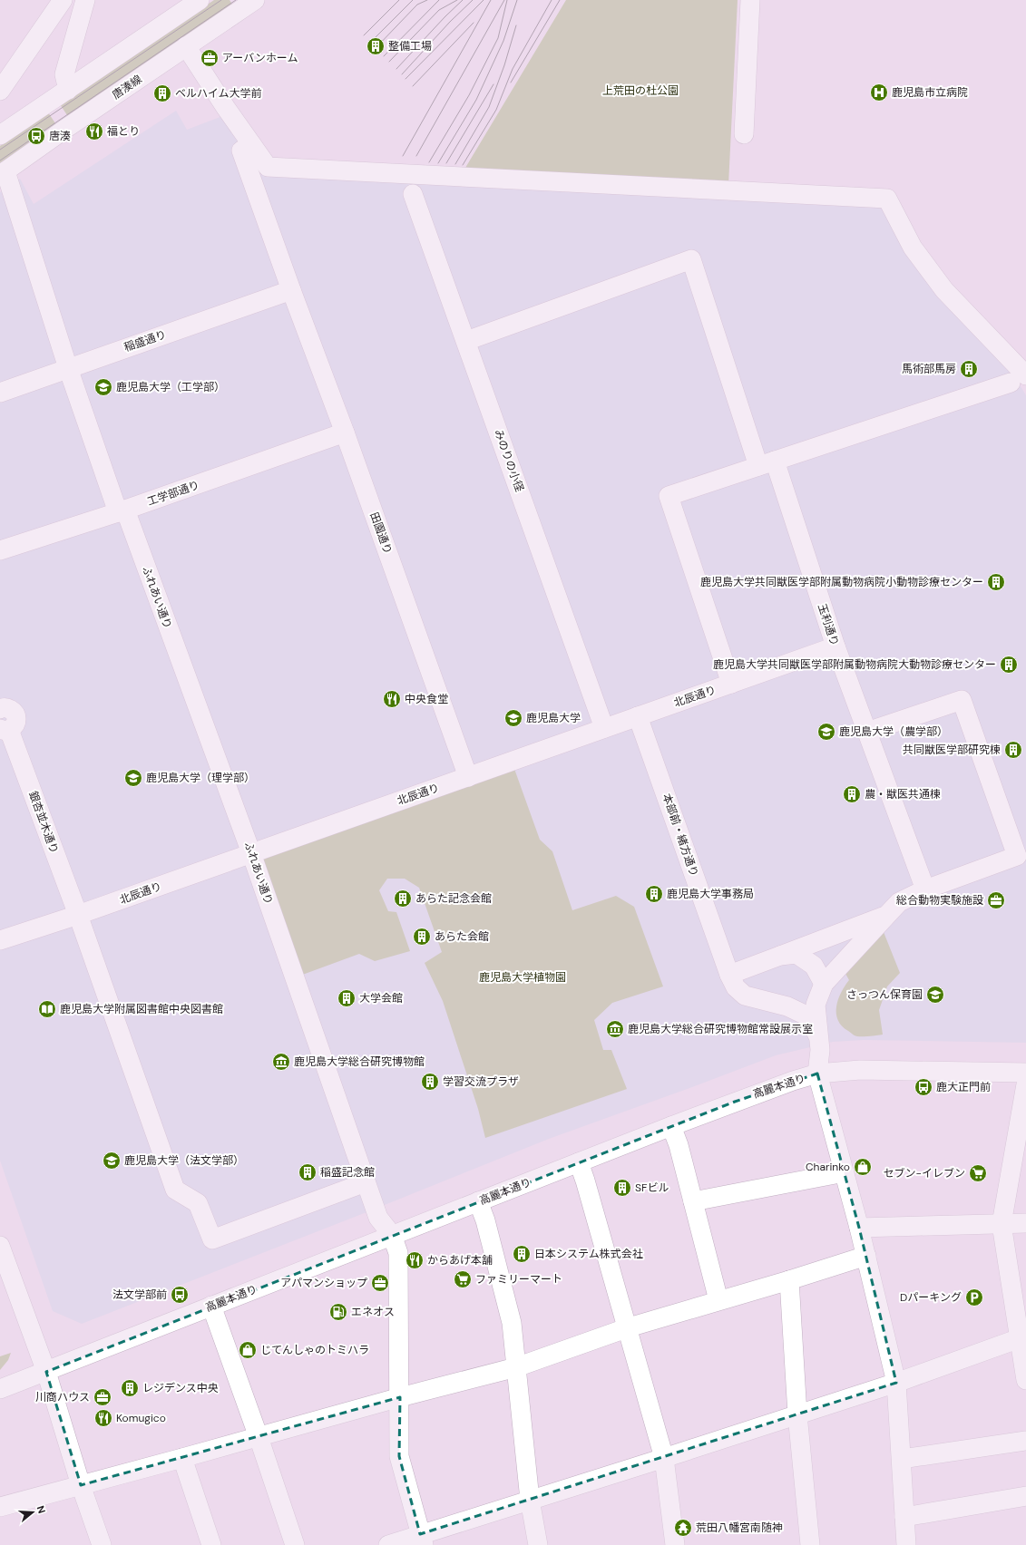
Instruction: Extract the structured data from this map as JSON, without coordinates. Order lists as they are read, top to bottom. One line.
{"streets":{"street":["唐湊線","稲盛通り","みのりの小径","工学部通り","田園通り","ふれあい通り","玉利通り","北辰通り","銀杏並木通り","本部前・緒方通り","高麗本通り"]},"crossings":[["唐湊線","ふれあい通り"],["稲盛通り","田園通り"],["稲盛通り","ふれあい通り"],["みのりの小径","玉利通り"],["みのりの小径","北辰通り"],["工学部通り","田園通り"],["工学部通り","ふれあい通り"],["田園通り","北辰通り"],["ふれあい通り","北辰通り"],["ふれあい通り","銀杏並木通り"],["ふれあい通り","高麗本通り"],["玉利通り","北辰通り"],["北辰通り","銀杏並木通り"],["北辰通り","本部前・緒方通り"]],"parks":["上荒田の杜公園","鹿児島大学植物園"],"places":{"building":["整備工場","ベルハイム大学前","馬術部馬房","鹿児島大学共同獣医学部附属動物病院小動物診療センター","鹿児島大学共同獣医学部附属動物病院大動物診療センター","共同獣医学部研究棟","農・獣医共通棟","鹿児島大学事務局","あらた記念会館","あらた会館","大学会館","学習交流プラザ","稲盛記念館","SFビル","日本システム株式会社","レジデンス中央"],"office":["アーバンホーム","総合動物実験施設","アパマンショップ","川商ハウス"],"hospital":["鹿児島市立病院"],"restaurant":["福とり","中央食堂","からあげ本舗","Komugico"],"bus stop":["唐湊","鹿大正門前","法文学部前"],"school or university":["鹿児島大学（工学部）","鹿児島大学","鹿児島大学（農学部）","鹿児島大学（理学部）","さっつん保育園","鹿児島大学（法文学部）"],"library":["鹿児島大学附属図書館中央図書館"],"museum":["鹿児島大学総合研究博物館常設展示室","鹿児島大学総合研究博物館"],"shop":["Charinko","じてんしゃのトミハラ"],"supermarket":["セブン-イレブン","ファミリーマート"],"parking":["Dパーキング"],"fuel station":["エネオス"],"temple":["荒田八幡宮南随神"]},"north":"right"}
